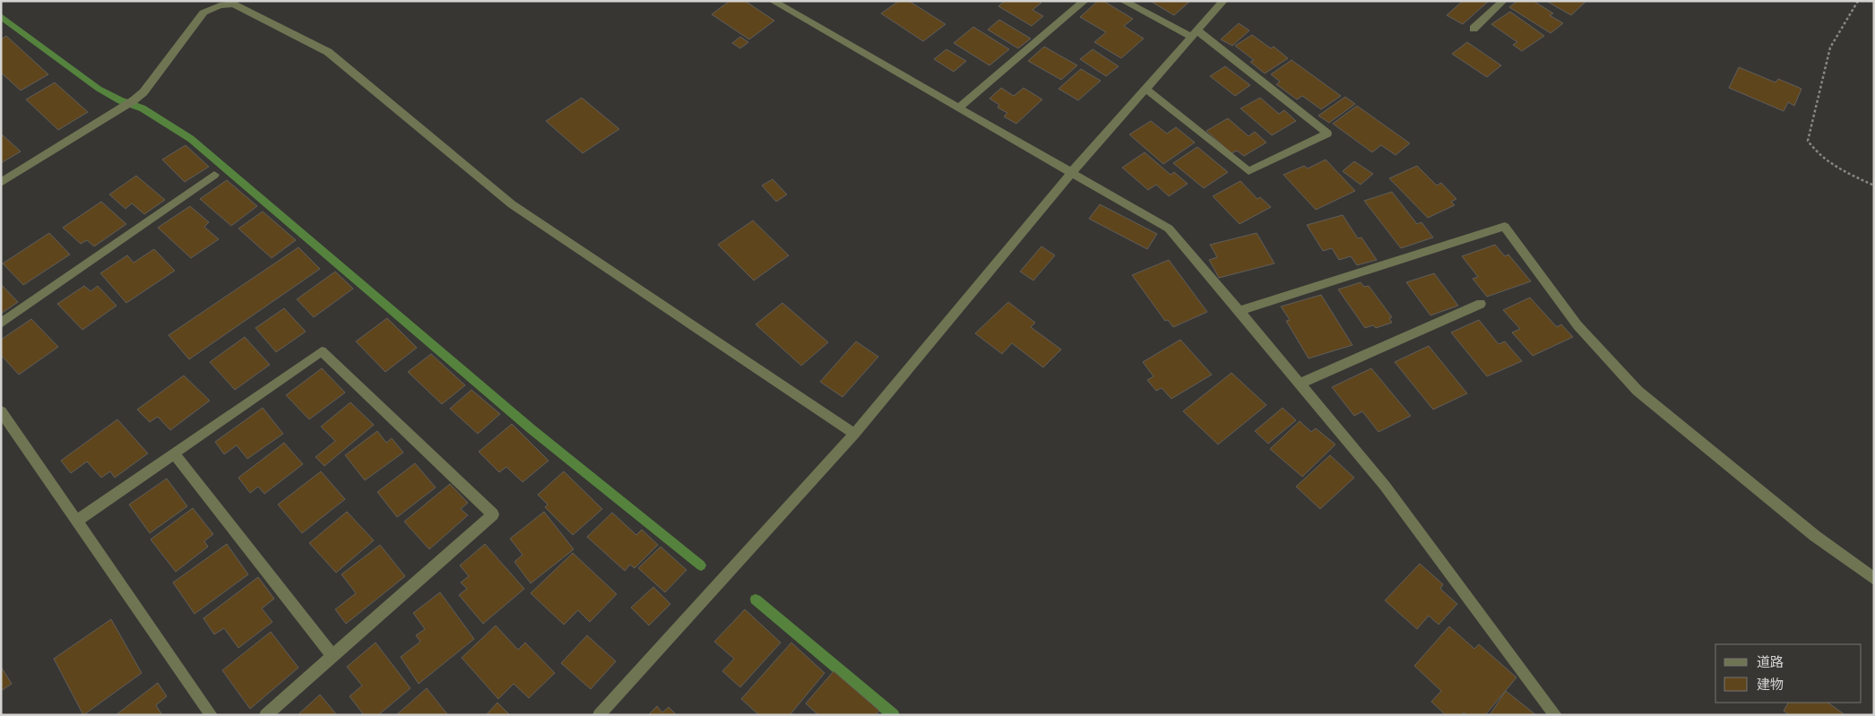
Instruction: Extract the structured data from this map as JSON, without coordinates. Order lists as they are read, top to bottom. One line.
{"legend":["道路","建物"]}
